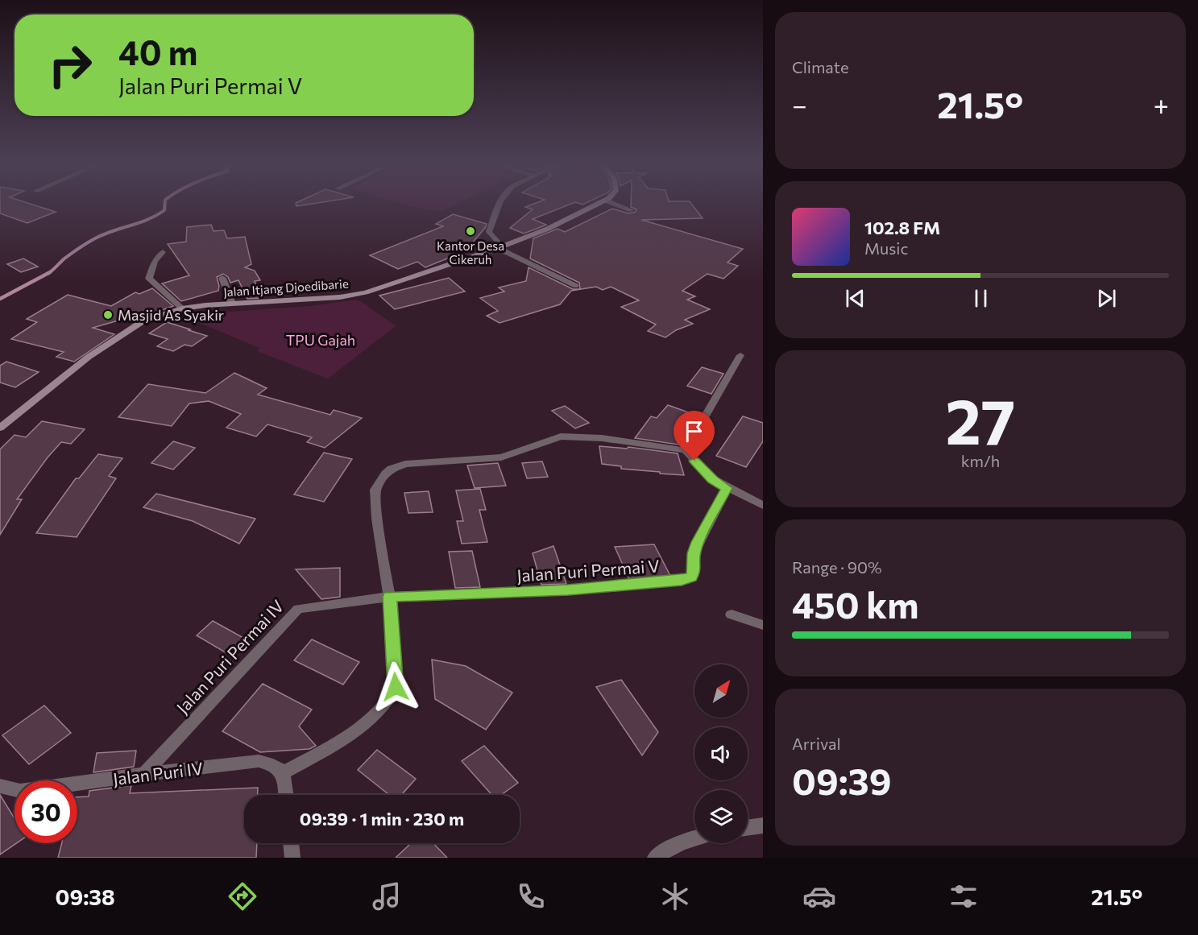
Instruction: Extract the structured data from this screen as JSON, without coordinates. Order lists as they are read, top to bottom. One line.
{"streets":{"main road":["Jalan Itjang Djoedibarie"],"street":["Jalan Puri Permai V","Jalan Puri Permai IV","Jalan Puri IV"]},"crossings":[["Jalan Puri Permai V","Jalan Puri Permai IV"],["Jalan Puri Permai IV","Jalan Puri IV"]],"parks":["TPU Gajah"],"places":["Kantor Desa Cikeruh","Masjid As Syakir"],"north":"top right","page":{"tile":["Climate",["27","km/h"],["Range · 90%","450 km"],["Arrival","09:39"]],"turn":["40 m","Jalan Puri Permai V"],"heat":["−","21.5°","+"],"song":["102.8 FM","Music"],"limit":"30","trip":"09:39 · 1 min · 230 m","tabs":["09:38","21.5°"]}}
